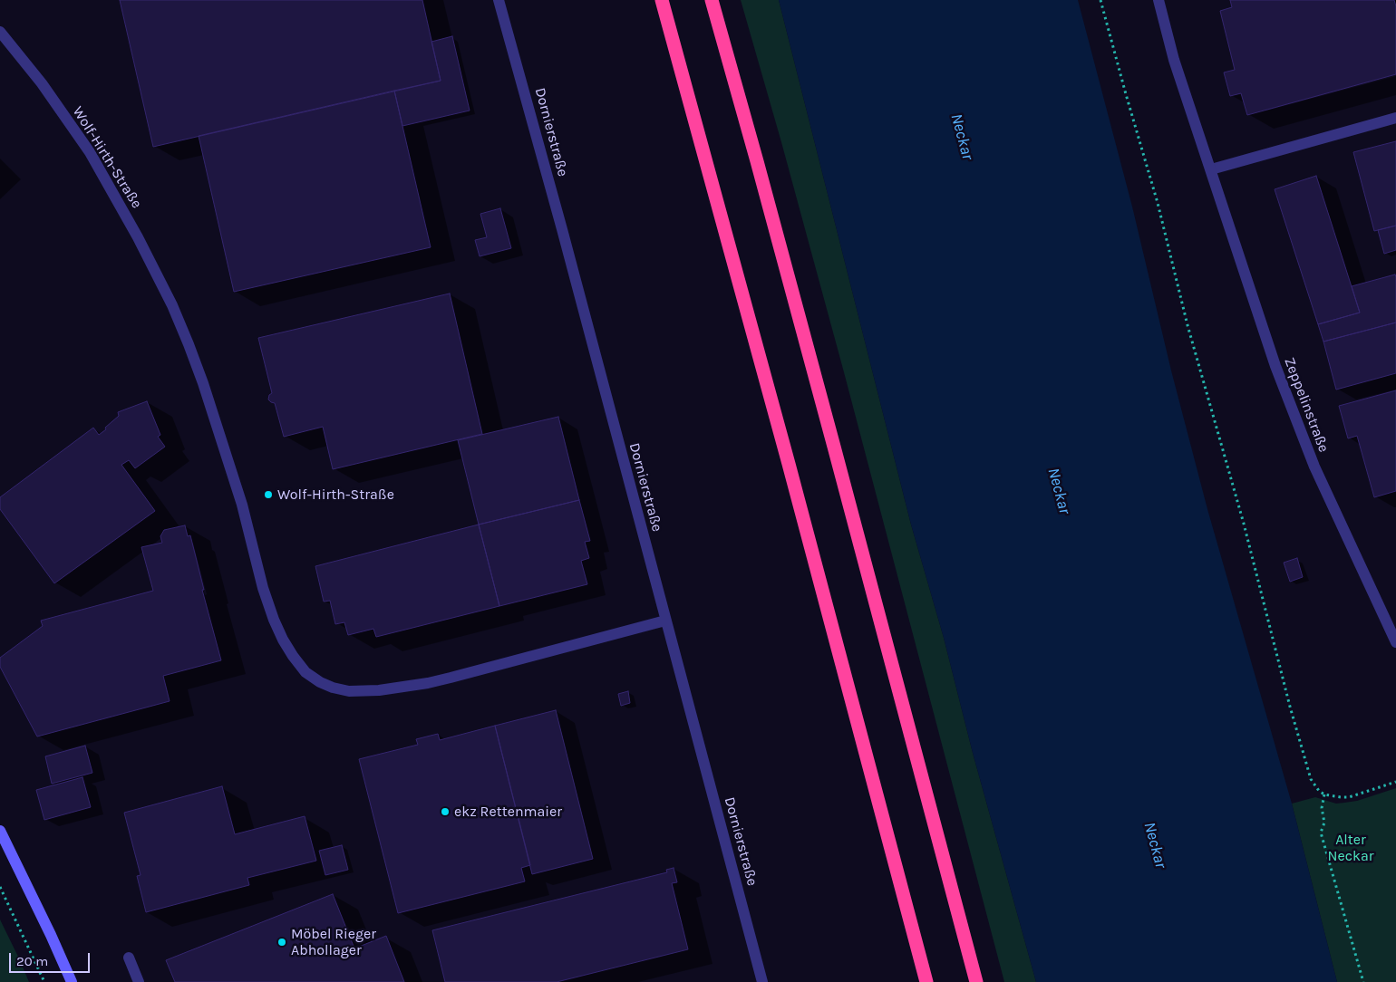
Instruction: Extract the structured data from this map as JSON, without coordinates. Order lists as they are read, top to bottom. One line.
{"streets":{"street":["Dornierstraße","Wolf-Hirth-Straße","Zeppelinstraße"]},"crossings":[["Dornierstraße","Wolf-Hirth-Straße"]],"water":["Neckar"],"parks":["Alter Neckar"],"places":["Wolf-Hirth-Straße","ekz Rettenmaier","Möbel Rieger Abhollager"],"scale_bar":"20 m"}
